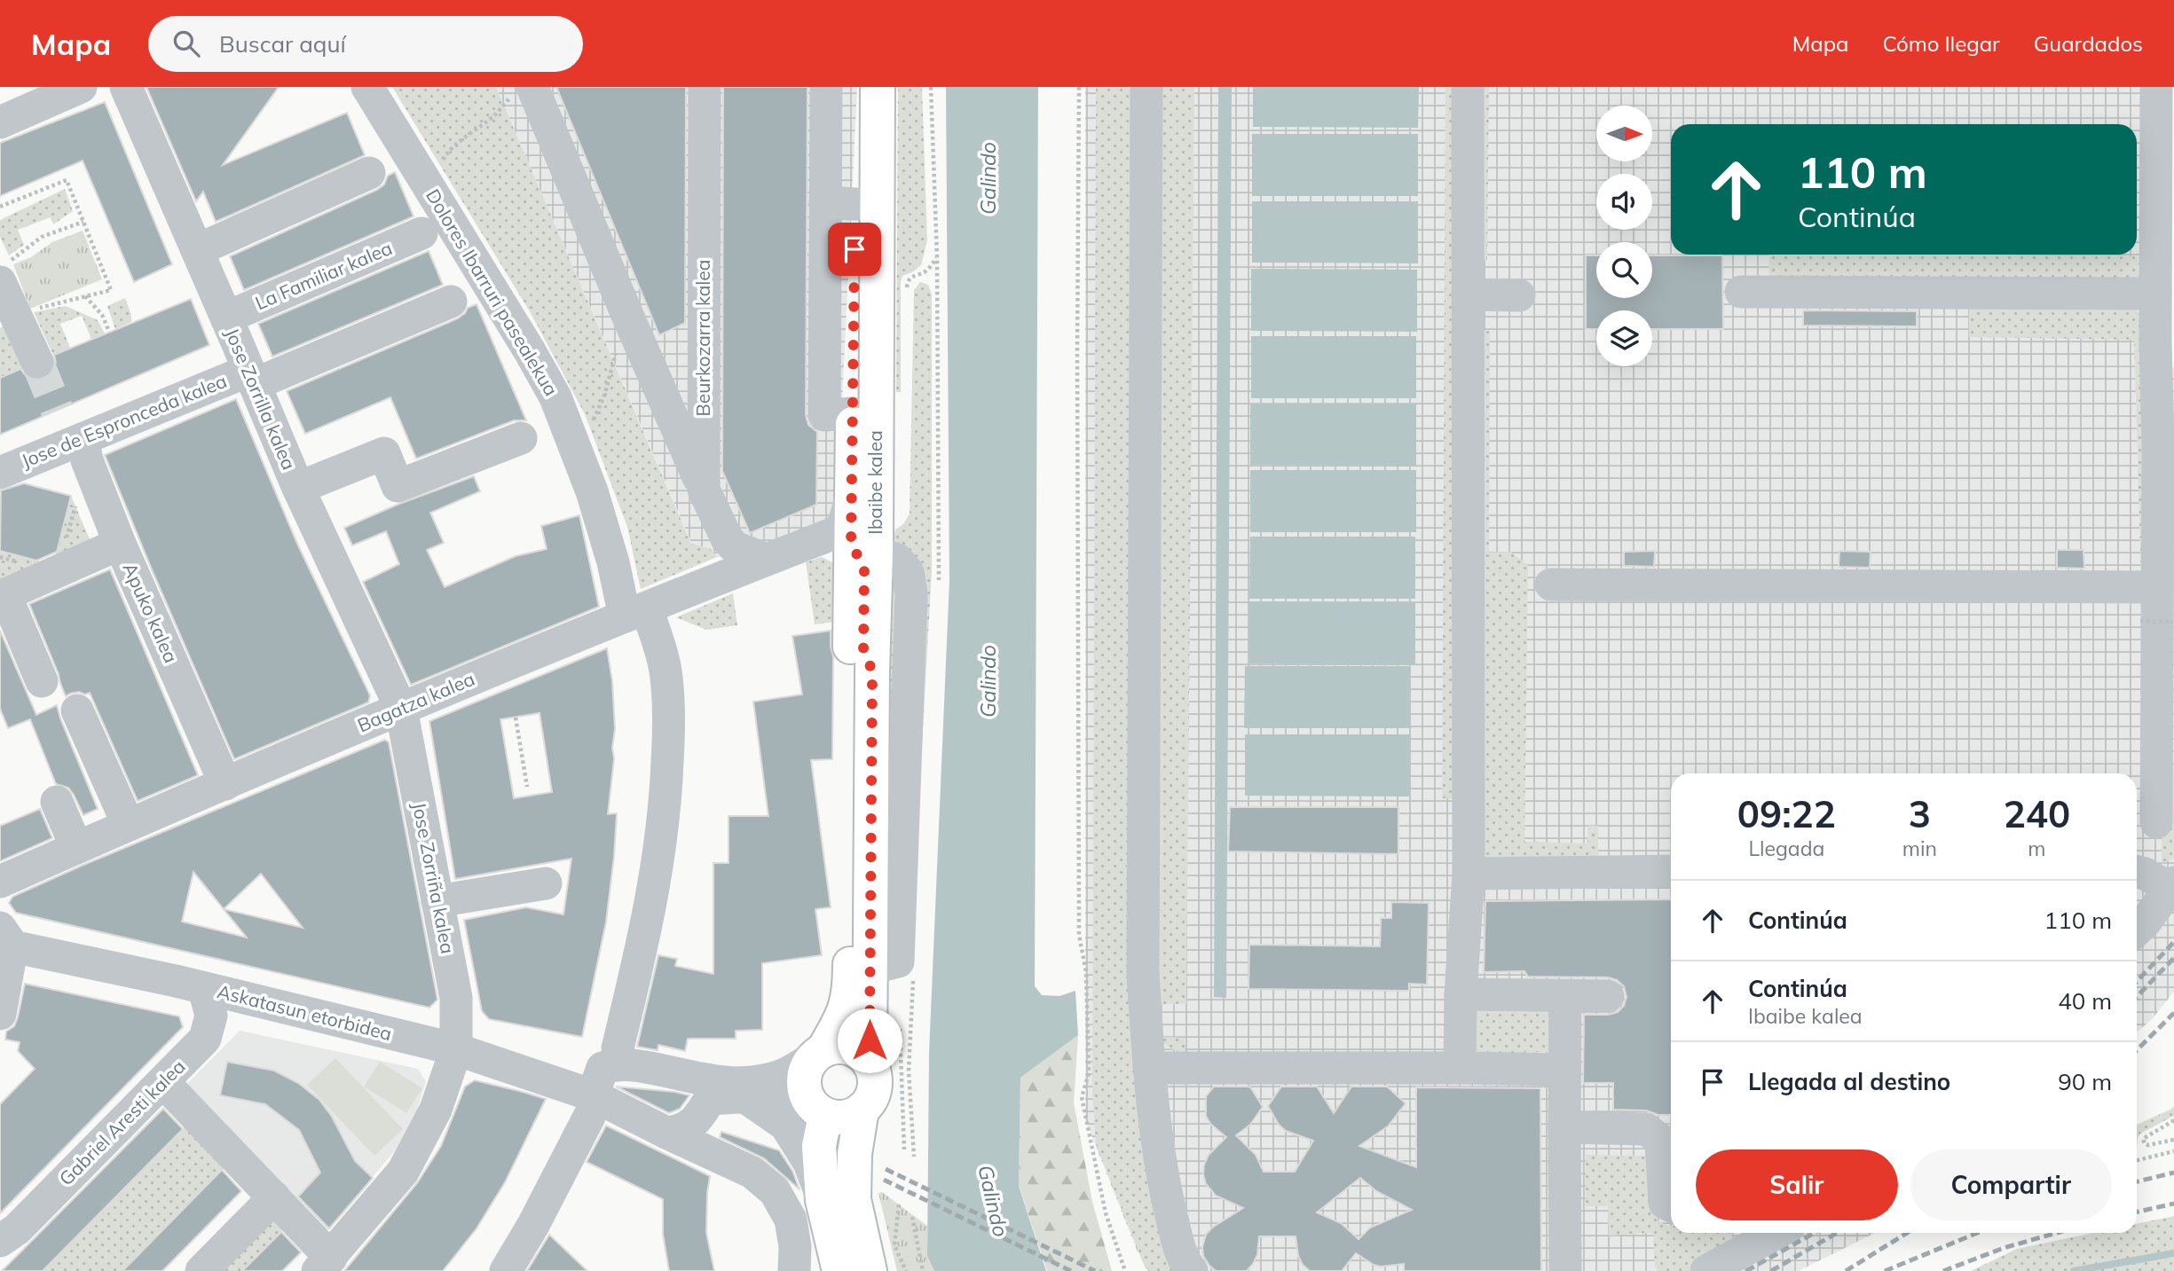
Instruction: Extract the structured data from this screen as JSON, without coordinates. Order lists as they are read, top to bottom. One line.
{"streets":{"main road":["Ibaibe kalea"],"street":["La Familiar kalea","Dolores Ibarruri pasealekua","Beurkozarra kalea","Jose Zorrilla kalea","Jose de Espronceda kalea","Apuko kalea","Bagatza kalea","Jose Zorriña kalea","Askatasun etorbidea","Gabriel Aresti kalea"]},"crossings":[["La Familiar kalea","Jose Zorrilla kalea"],["Dolores Ibarruri pasealekua","Bagatza kalea"],["Beurkozarra kalea","Bagatza kalea"],["Jose Zorrilla kalea","Jose de Espronceda kalea"],["Jose Zorrilla kalea","Bagatza kalea"],["Jose Zorrilla kalea","Jose Zorriña kalea"],["Jose de Espronceda kalea","Apuko kalea"],["Ibaibe kalea","Bagatza kalea"],["Apuko kalea","Bagatza kalea"],["Bagatza kalea","Jose Zorriña kalea"],["Jose Zorriña kalea","Askatasun etorbidea"],["Askatasun etorbidea","Gabriel Aresti kalea"]],"water":["Galindo"],"north":"right","page":{"header":"Mapa","search":"Buscar aquí","nav":["Mapa","Cómo llegar","Guardados"],"turn":["110 m","Continúa"],"eta":["09:22","Llegada","3","min","240","m"],"list":[{"name":"Continúa","value":"110 m"},{"name":"Continúa","note":"Ibaibe kalea","value":"40 m"},{"name":"Llegada al destino","value":"90 m"}],"buttons":["Salir","Compartir"]}}
